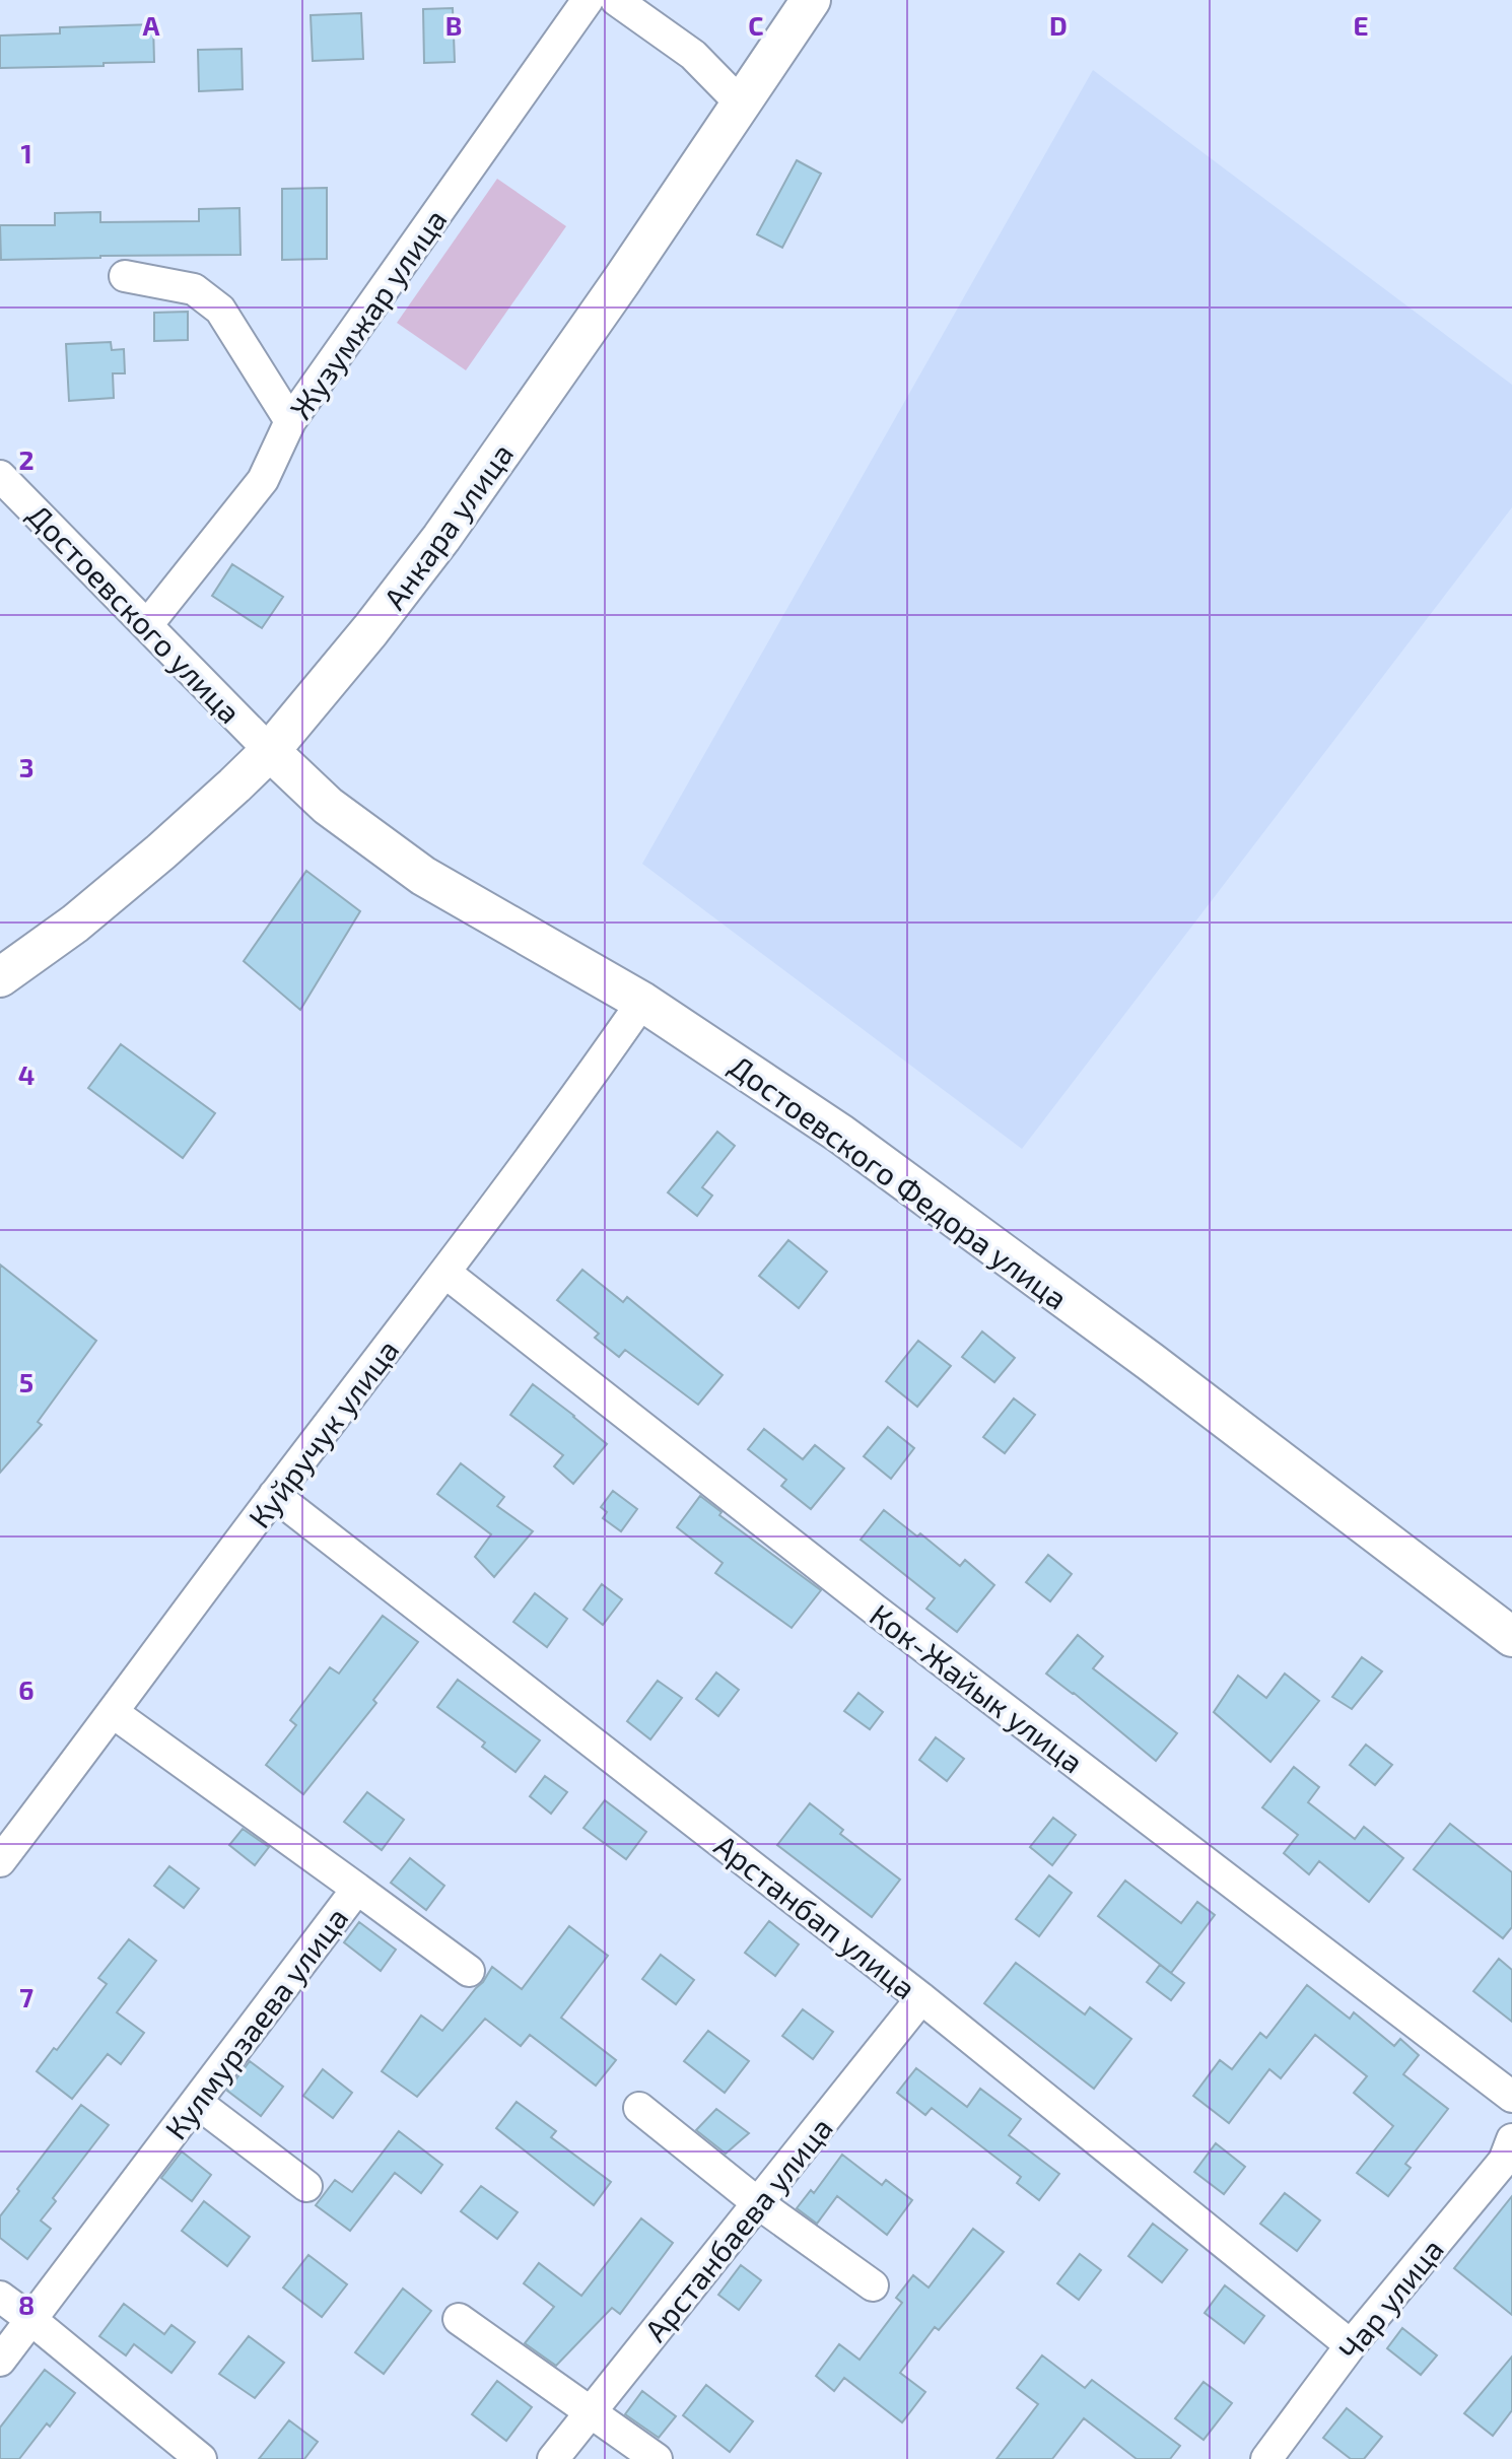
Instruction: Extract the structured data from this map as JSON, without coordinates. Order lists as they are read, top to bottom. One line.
{"streets":{"main road":["Анкара улица","Достоевского Федора улица"],"street":["Жузумжар улица","Достоевского улица","Куйручук улица","Кок-Жайык улица","Арстанбап улица","Кулмурзаева улица","Арстанбаева улица","Чар улица"]},"crossings":[["Жузумжар улица","Достоевского улица"],["Анкара улица","Достоевского улица"],["Анкара улица","Достоевского Федора улица"],["Достоевского улица","Достоевского Федора улица"],["Достоевского Федора улица","Куйручук улица"],["Куйручук улица","Кок-Жайык улица"],["Куйручук улица","Арстанбап улица"],["Куйручук улица","Кулмурзаева улица"],["Арстанбап улица","Арстанбаева улица"],["Арстанбап улица","Чар улица"]],"grid":{"columns":["A","B","C","D","E"],"rows":["1","2","3","4","5","6","7","8"]}}
